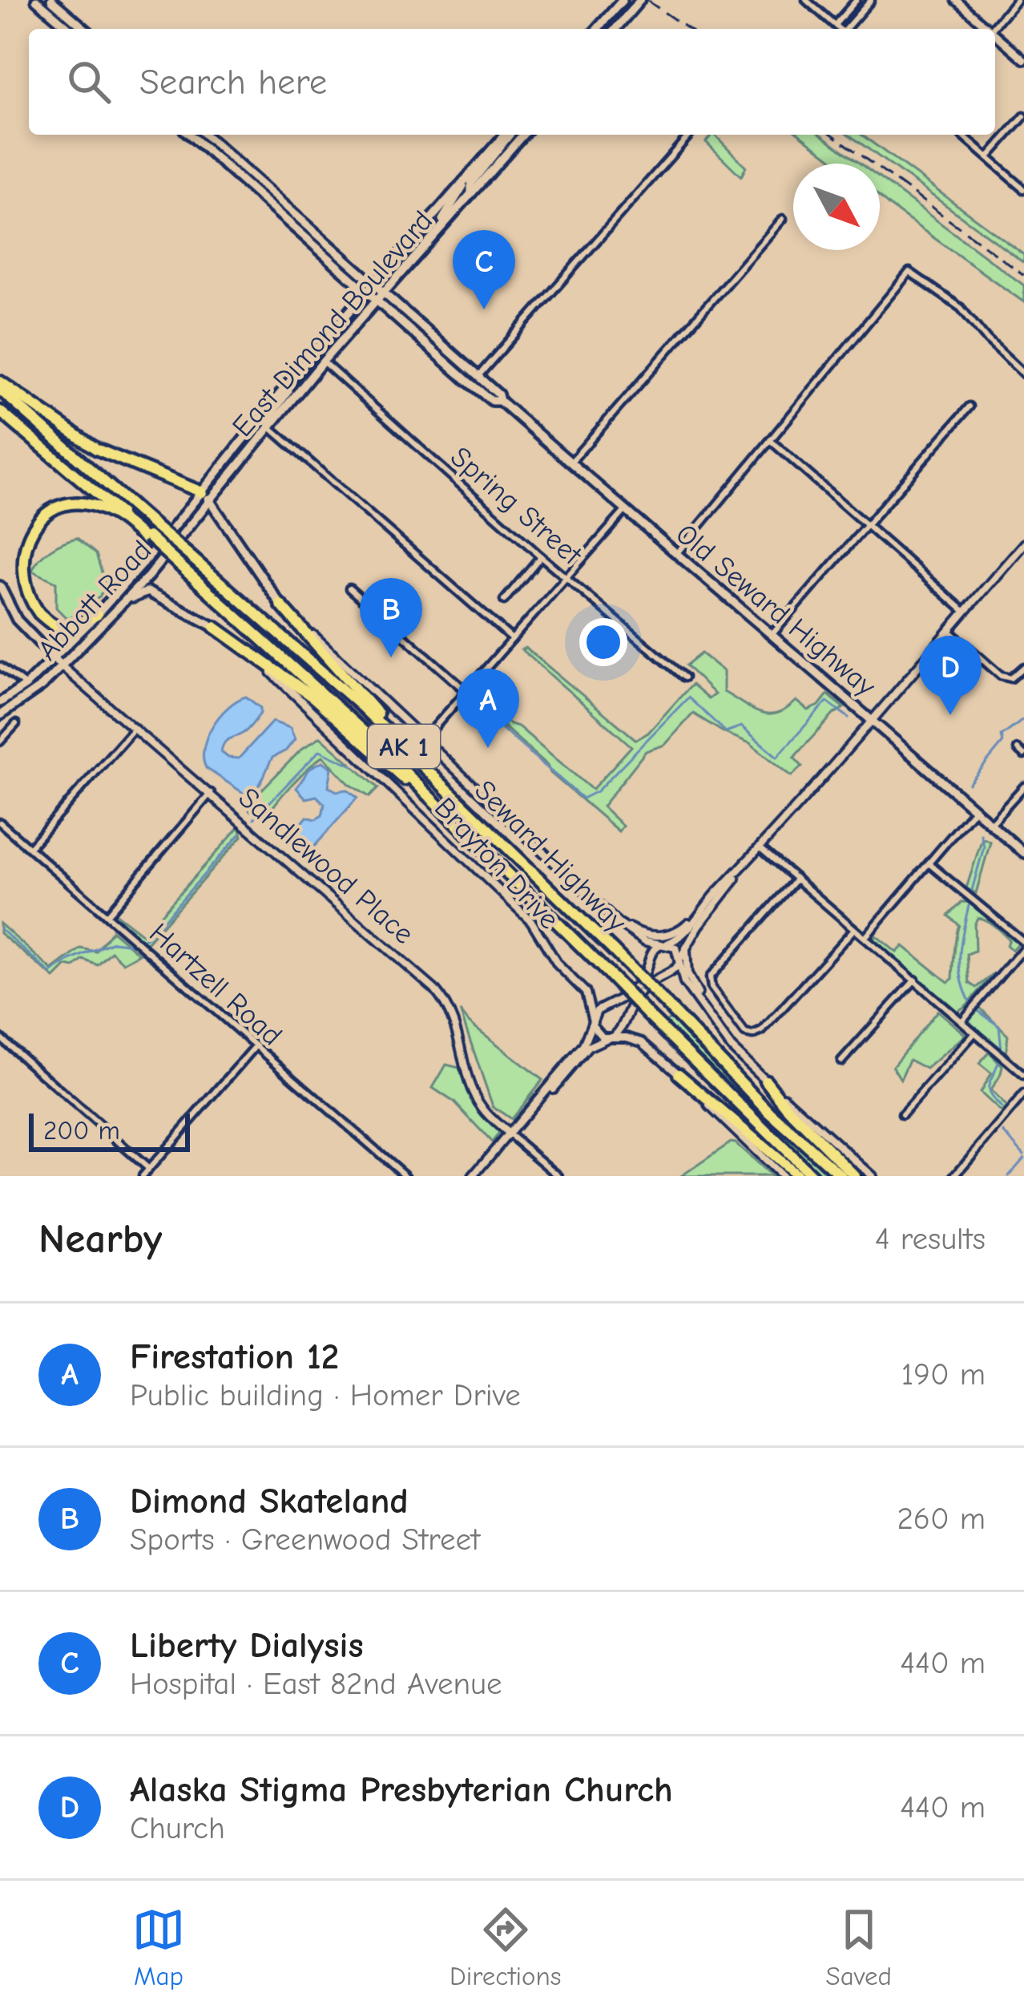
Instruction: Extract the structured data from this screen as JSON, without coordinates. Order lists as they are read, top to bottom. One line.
{"streets":{"highway":["AK 1","Seward Highway"],"main road":["East Dimond Boulevard","Abbott Road","Old Seward Highway","Brayton Drive"],"street":["Spring Street","Sandlewood Place","Hartzell Road"]},"crossings":[["East Dimond Boulevard","Spring Street"],["East Dimond Boulevard","Abbott Road"],["East Dimond Boulevard","Old Seward Highway"],["Abbott Road","Brayton Drive"],["Abbott Road","Sandlewood Place"]],"scale_bar":"200 m","north":"bottom right","page":{"search":"Search here","pins":["C","B","D","A"],"scale":"200 m","heading":["Nearby","4 results"],"list":[{"mark":"A","name":"Firestation 12","note":"Public building · Homer Drive","value":"190 m"},{"mark":"B","name":"Dimond Skateland","note":"Sports · Greenwood Street","value":"260 m"},{"mark":"C","name":"Liberty Dialysis","note":"Hospital · East 82nd Avenue","value":"440 m"},{"mark":"D","name":"Alaska Stigma Presbyterian Church","note":"Church","value":"440 m"}],"nav":["Map","Directions","Saved"]}}
